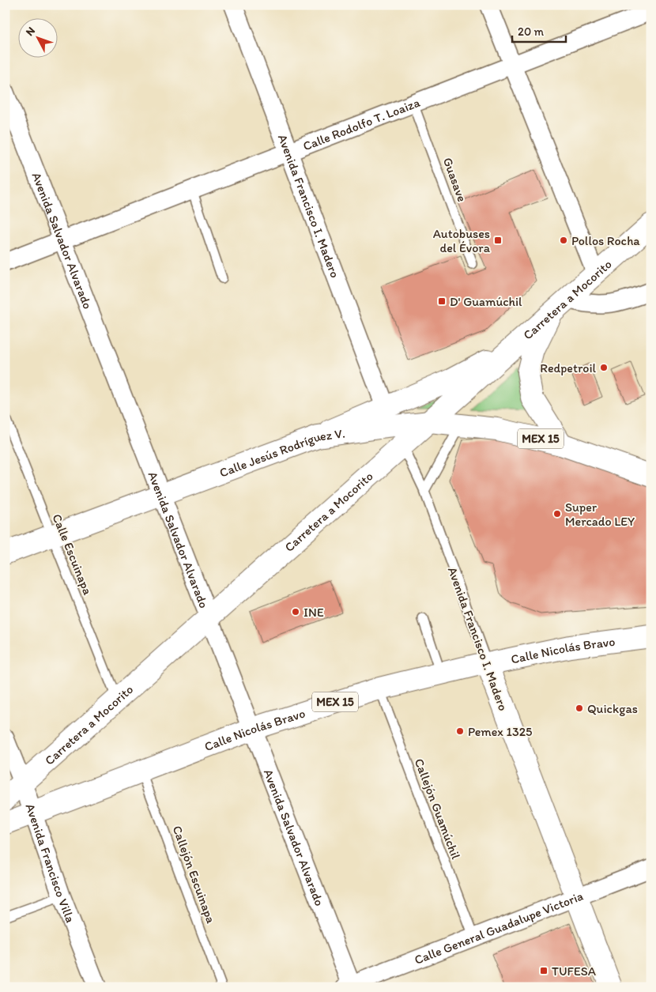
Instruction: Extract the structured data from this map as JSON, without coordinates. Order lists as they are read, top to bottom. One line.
{"streets":{"main road":["Avenida Francisco I. Madero","Carretera a Mocorito","MEX 15","Calle Jesús Rodríguez V.","Calle Nicolás Bravo"],"street":["Calle Rodolfo T. Loaiza","Avenida Salvador Alvarado","Avenida Francisco Villa","Calle General Guadalupe Victoria"],"lane":["Guasave","Calle Escuinapa","Callejón Guamúchil","Callejón Escuinapa"]},"crossings":[["Calle Rodolfo T. Loaiza","Guasave"],["Calle Rodolfo T. Loaiza","Avenida Francisco I. Madero"],["Calle Rodolfo T. Loaiza","Avenida Salvador Alvarado"],["Avenida Francisco I. Madero","Carretera a Mocorito"],["Avenida Francisco I. Madero","Calle Jesús Rodríguez V."],["Avenida Francisco I. Madero","Calle Nicolás Bravo"],["Avenida Francisco I. Madero","Calle General Guadalupe Victoria"],["Avenida Salvador Alvarado","Carretera a Mocorito"],["Avenida Salvador Alvarado","Calle Jesús Rodríguez V."],["Avenida Salvador Alvarado","Calle Nicolás Bravo"],["Avenida Salvador Alvarado","Calle General Guadalupe Victoria"],["Carretera a Mocorito","MEX 15"],["Carretera a Mocorito","Calle Jesús Rodríguez V."],["Carretera a Mocorito","Calle Escuinapa"],["Carretera a Mocorito","Avenida Francisco Villa"],["MEX 15","Calle Jesús Rodríguez V."],["Calle Jesús Rodríguez V.","Calle Escuinapa"],["Calle Nicolás Bravo","Callejón Guamúchil"],["Calle Nicolás Bravo","Avenida Francisco Villa"],["Calle Nicolás Bravo","Callejón Escuinapa"],["Callejón Guamúchil","Calle General Guadalupe Victoria"]],"places":{"transit":["Autobuses del Évora","D' Guamúchil","TUFESA"],"other":["Pollos Rocha","Redpetroil","Super Mercado LEY","INE","Quickgas","Pemex 1325"]},"scale_bar":"20 m","north":"top left"}
